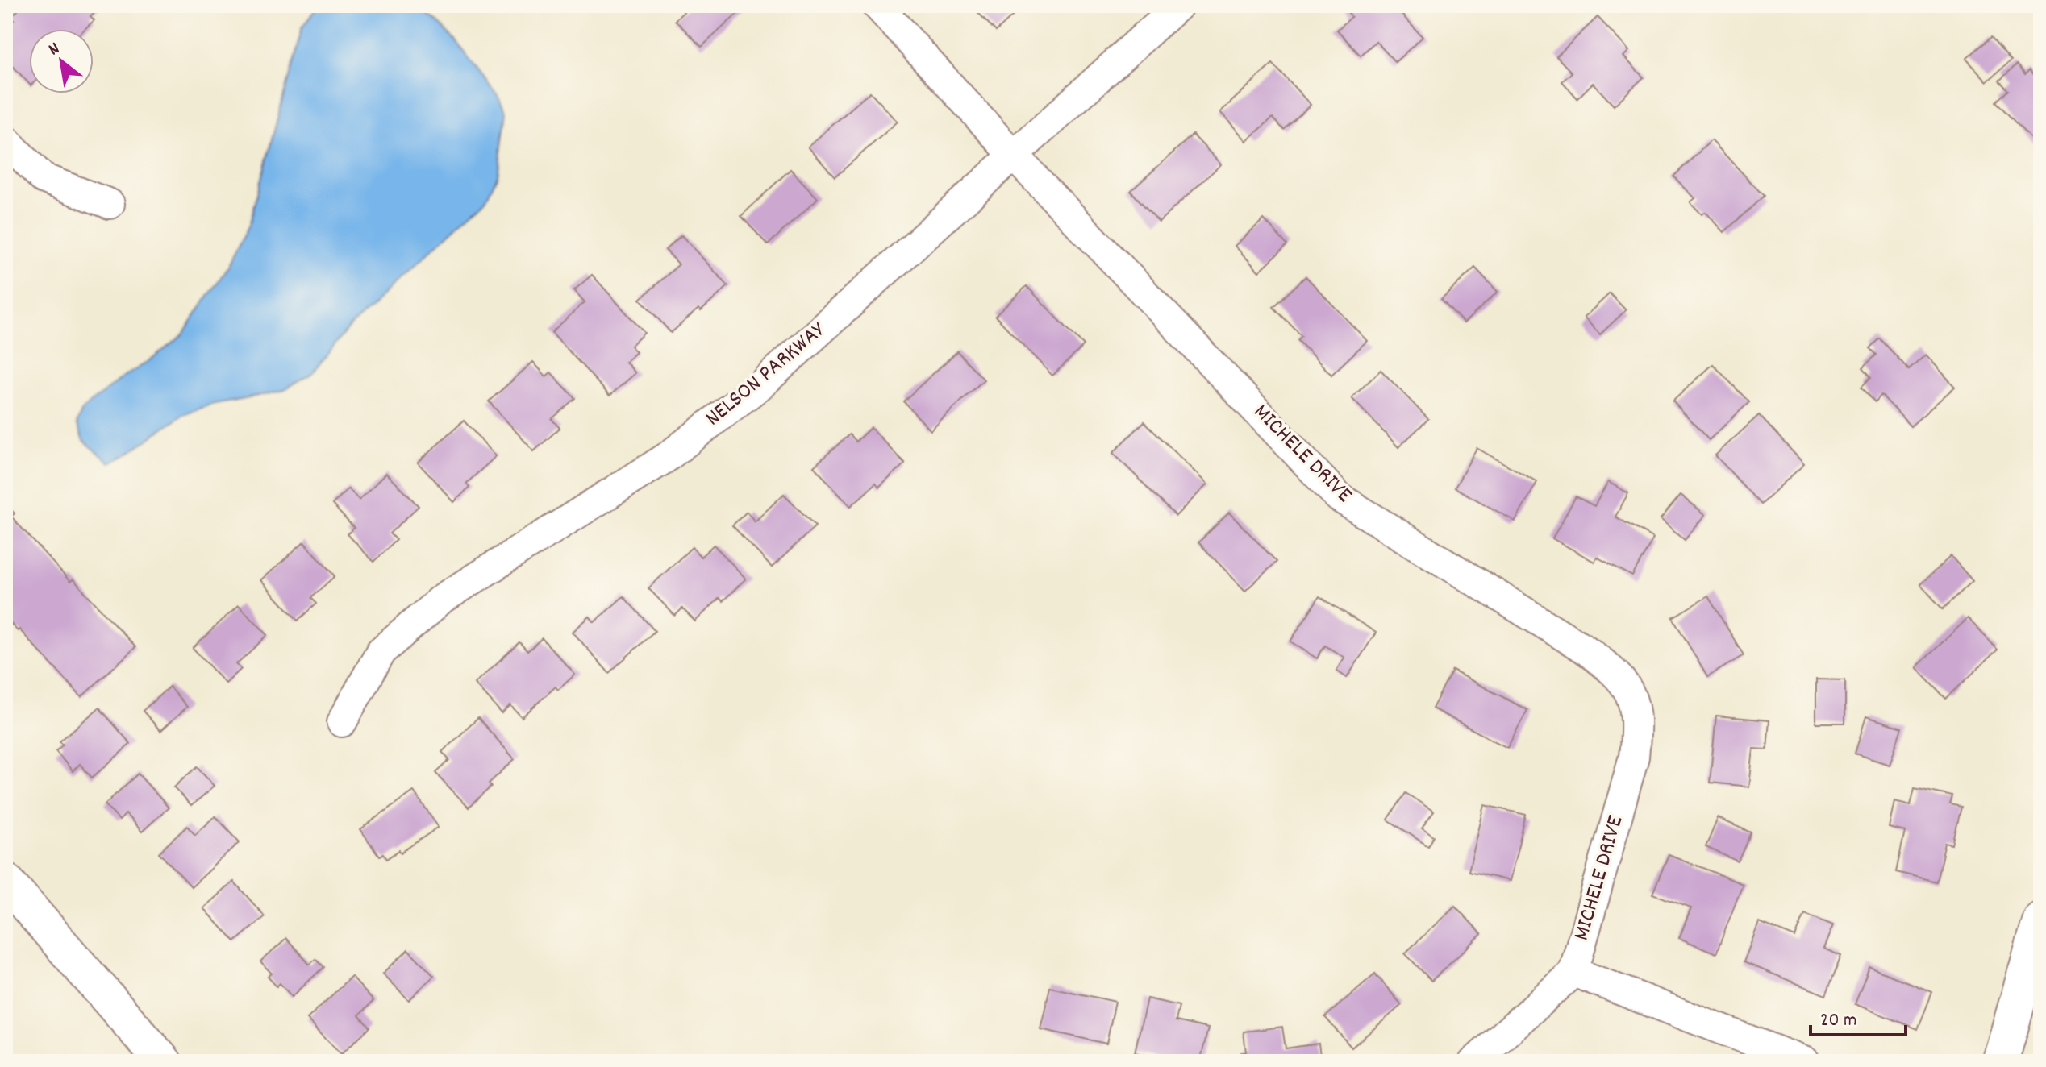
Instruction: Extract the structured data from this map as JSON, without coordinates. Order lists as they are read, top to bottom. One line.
{"streets":{"street":["NELSON PARKWAY","MICHELE DRIVE"]},"crossings":[["NELSON PARKWAY","MICHELE DRIVE"]],"scale_bar":"20 m","north":"top left"}
